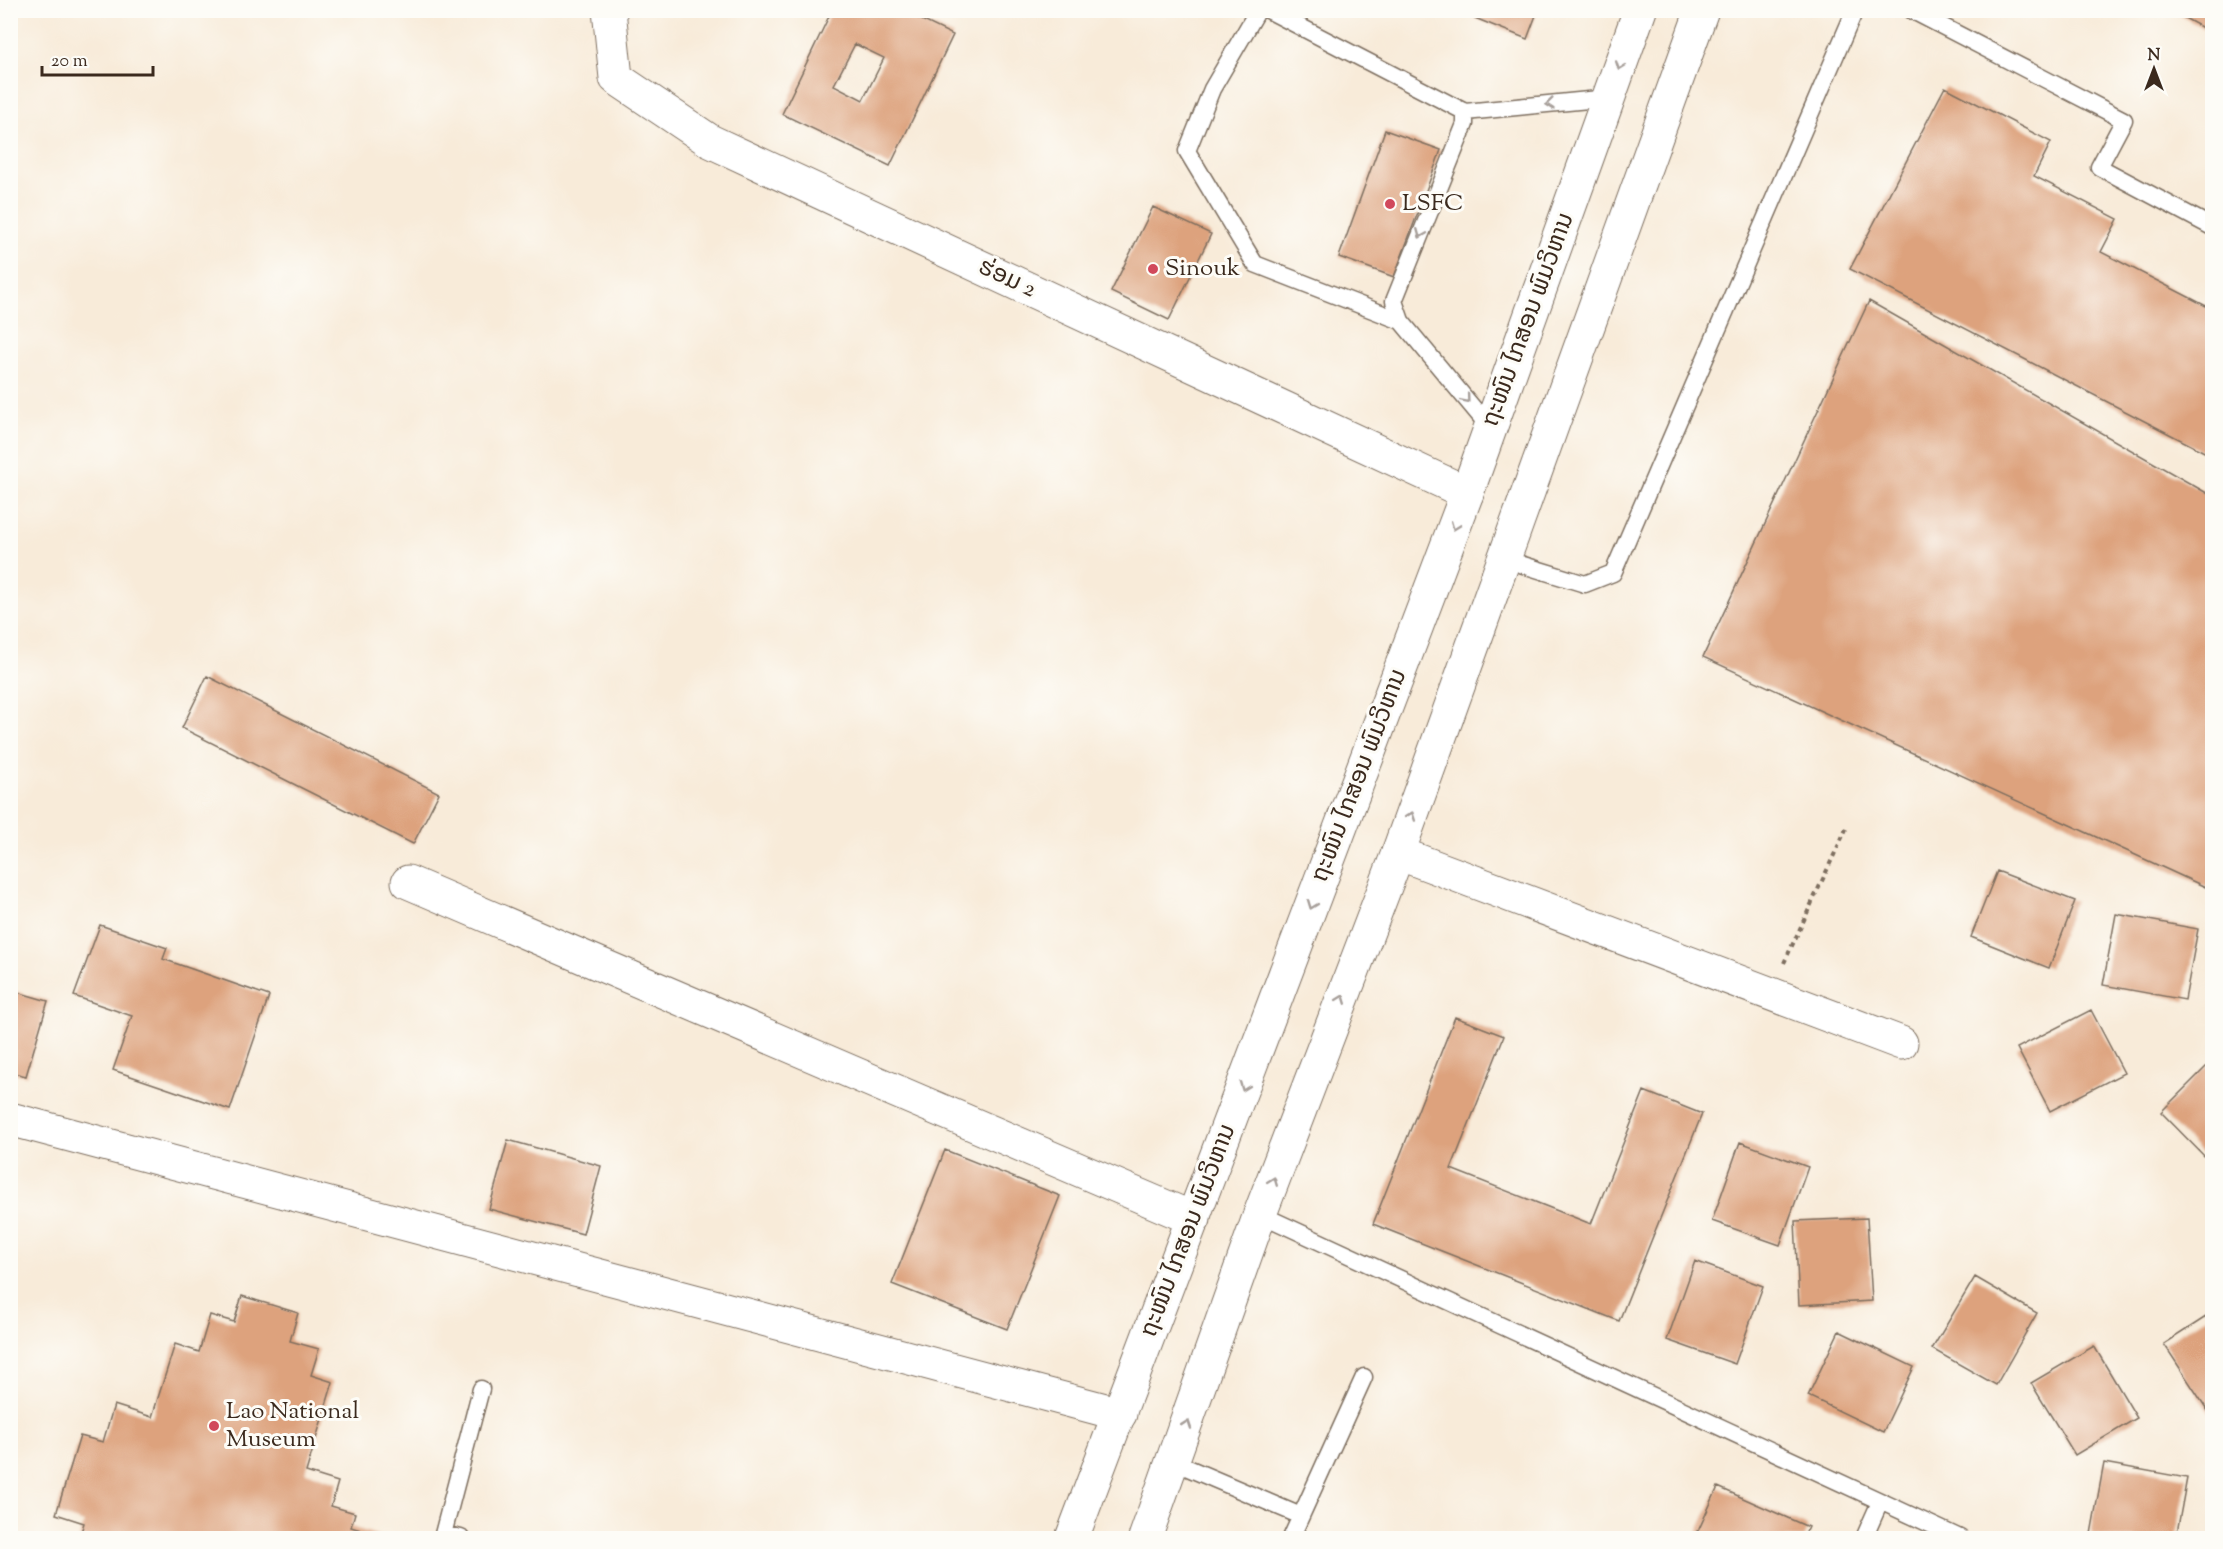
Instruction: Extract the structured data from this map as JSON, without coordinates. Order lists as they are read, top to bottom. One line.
{"streets":{"main road":["ຮ່ອມ 2","ຖະໜົນ ໄກສອນ ພົມວິຫານ"]},"crossings":[["ຮ່ອມ 2","ຖະໜົນ ໄກສອນ ພົມວິຫານ"]],"places":["LSFC","Sinouk","Lao National Museum"],"scale_bar":"20 m","north":"top"}
